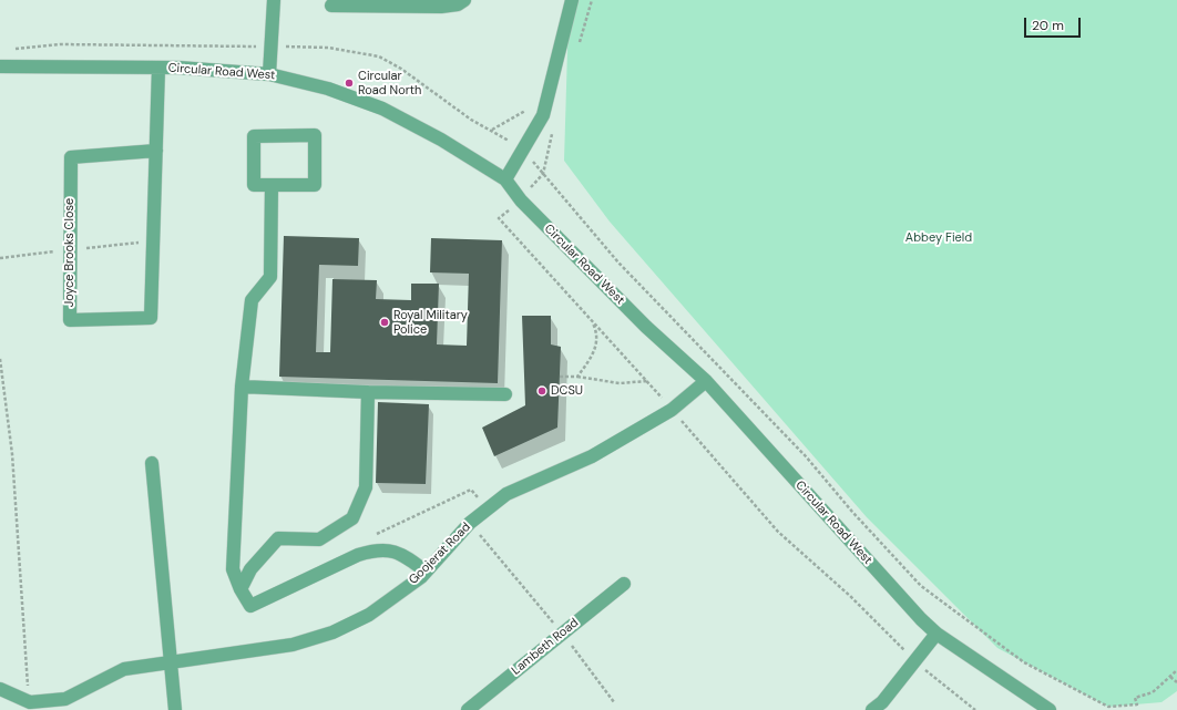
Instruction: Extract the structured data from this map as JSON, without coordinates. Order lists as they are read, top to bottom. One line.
{"streets":{"street":["Circular Road West","Joyce Brooks Close","Goojerat Road","Lambeth Road"]},"crossings":[["Circular Road West","Joyce Brooks Close"],["Circular Road West","Goojerat Road"]],"parks":["Abbey Field"],"places":["Circular Road North","Royal Military Police","DCSU"],"scale_bar":"20 m"}
